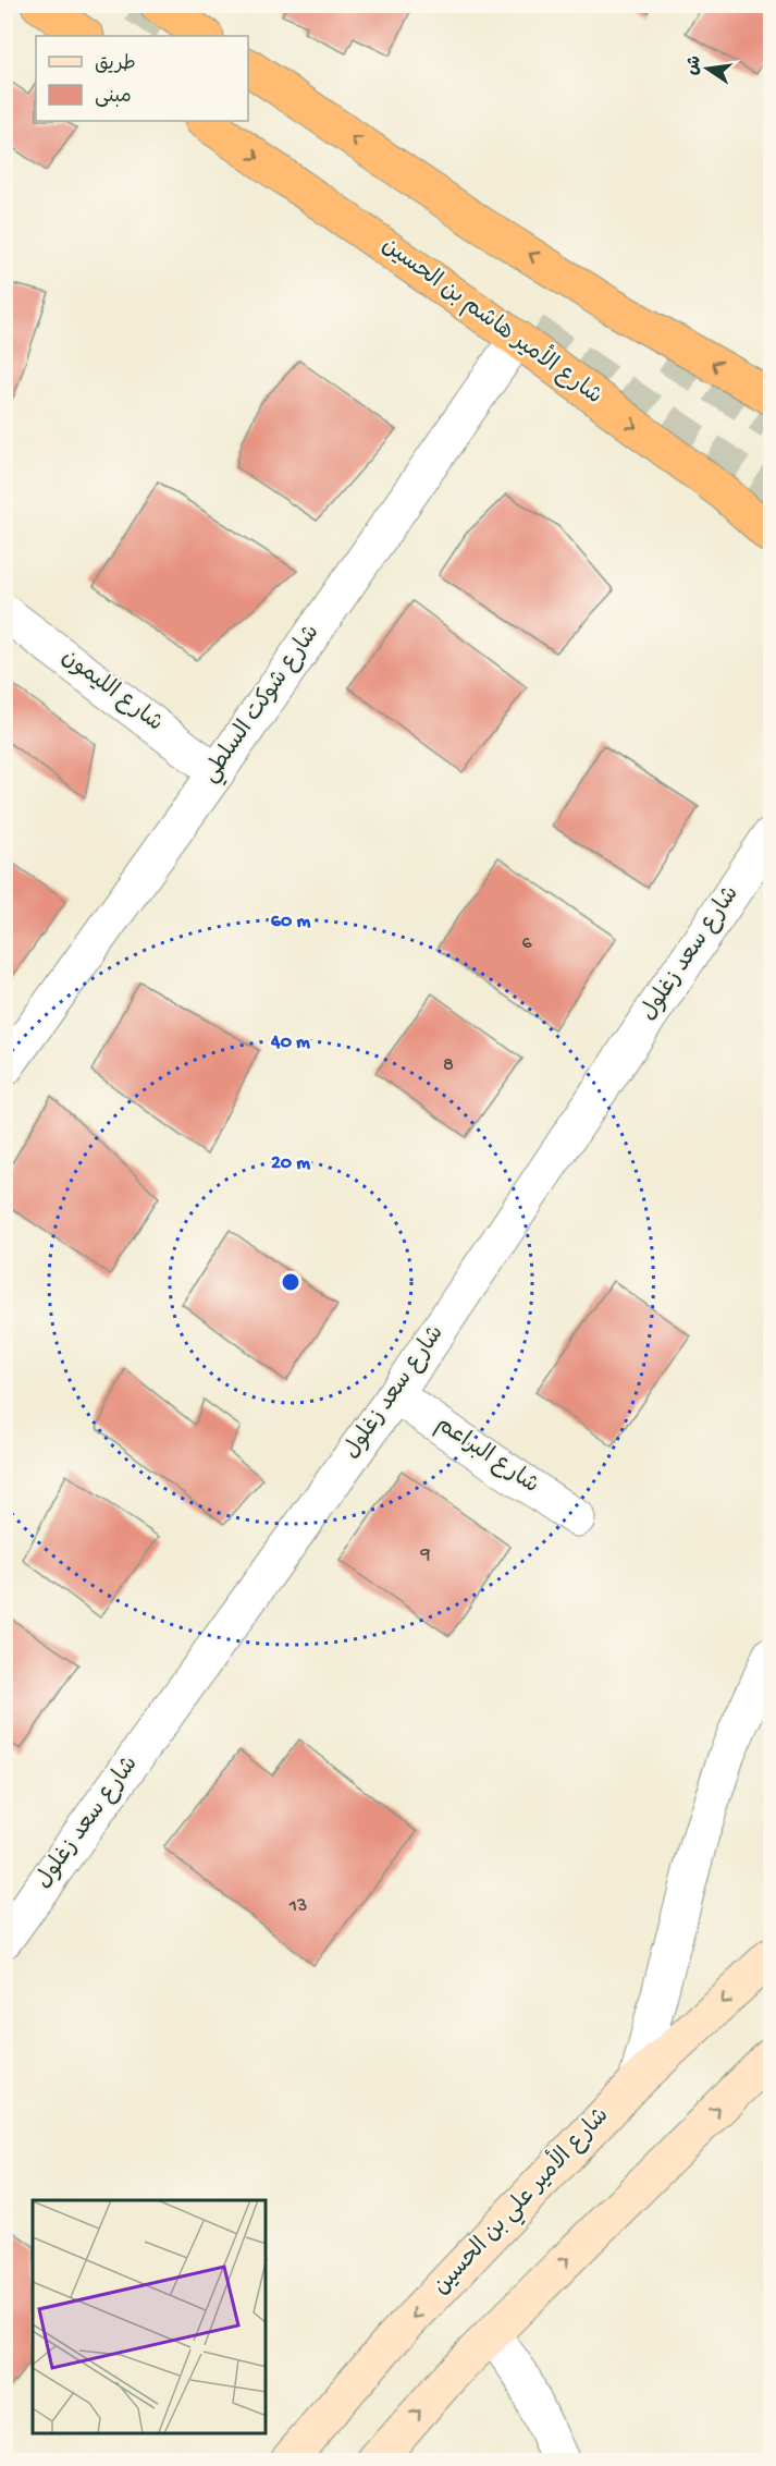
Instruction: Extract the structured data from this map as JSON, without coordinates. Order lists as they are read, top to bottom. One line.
{"streets":{"highway":["شارع الأمير هاشم بن الحسين"],"main road":["شارع الأمير علي بن الحسين"],"street":["شارع الليمون","شارع شوكت السلطي","شارع سعد زغلول","شارع البراعم"]},"crossings":[["شارع الأمير هاشم بن الحسين","شارع شوكت السلطي"],["شارع الليمون","شارع شوكت السلطي"],["شارع سعد زغلول","شارع البراعم"]],"house_numbers":["6","8","9","13"],"legend":["طريق","مبنى"],"north":"left","rings":["60 m","40 m","20 m"]}
